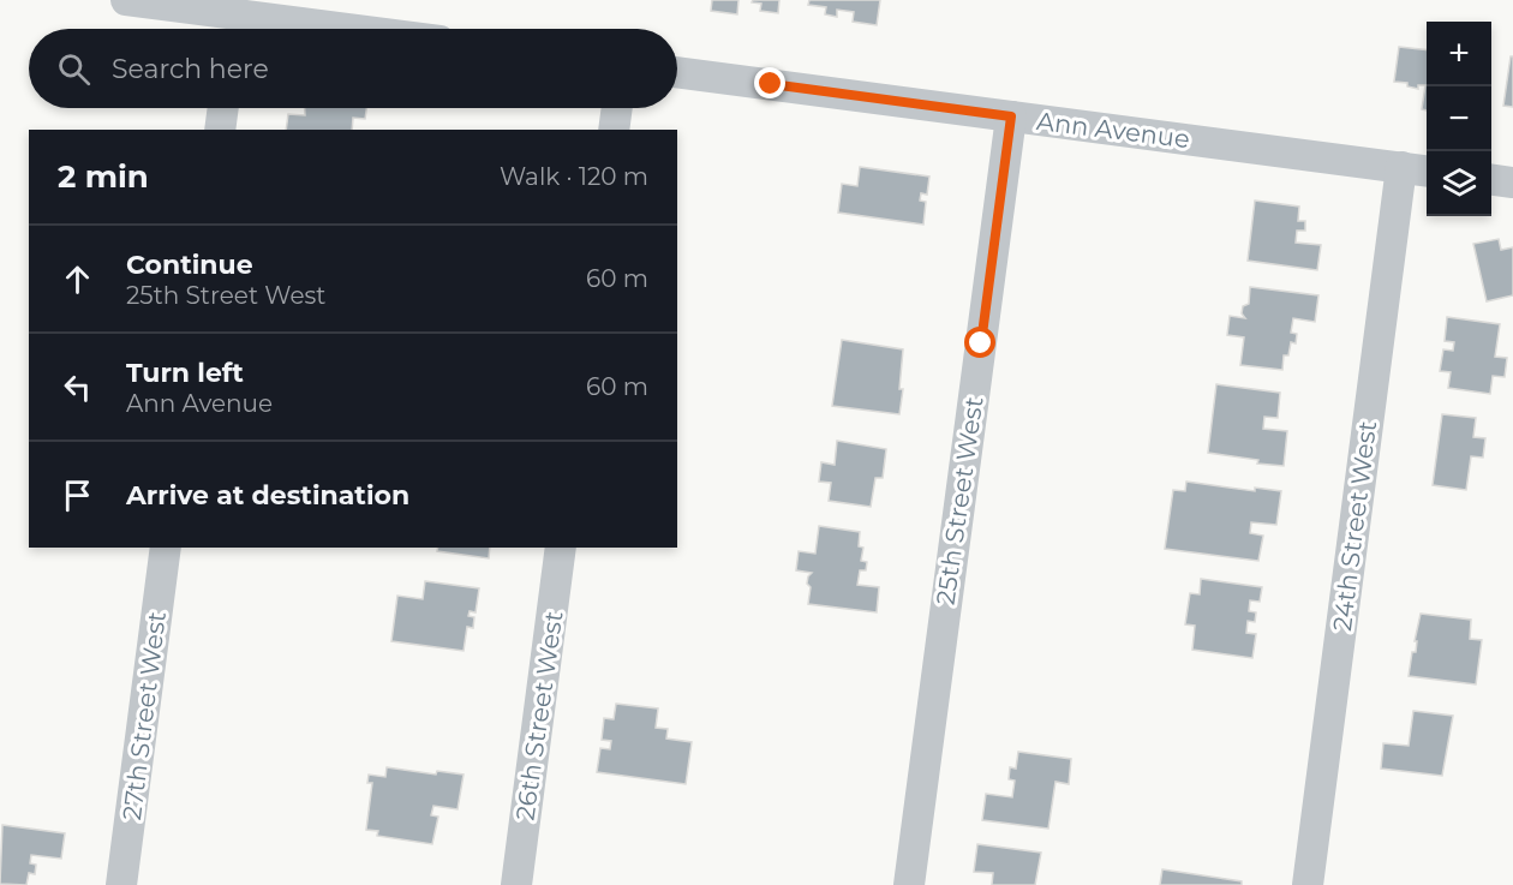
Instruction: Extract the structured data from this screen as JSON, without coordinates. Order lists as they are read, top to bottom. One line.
{"streets":{"street":["Ann Avenue","25th Street West","24th Street West","27th Street West","26th Street West"]},"crossings":[["Ann Avenue","25th Street West"],["Ann Avenue","24th Street West"]],"page":{"map_buttons":["+","−"],"search":"Search here","heading":["2 min","Walk · 120 m"],"list":[["Continue","25th Street West","60 m"],["Turn left","Ann Avenue","60 m"],"Arrive at destination"]}}
